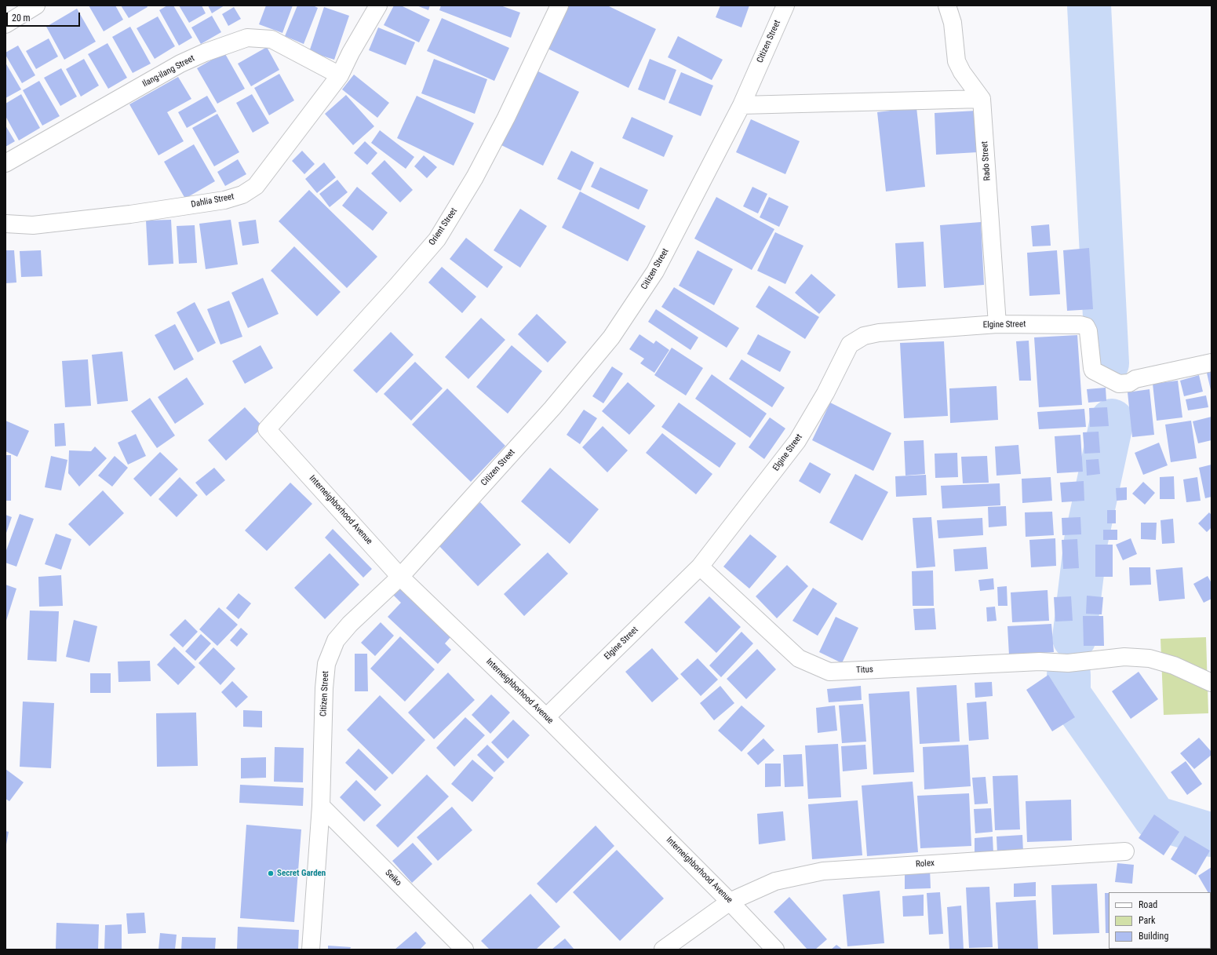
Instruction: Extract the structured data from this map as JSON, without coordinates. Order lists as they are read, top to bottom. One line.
{"streets":{"street":["Citizen Street","Ilang-ilang Street","Rado Street","Dahlia Street","Orient Street","Elgine Street","Interneighborhood Avenue","Titus","Rolex","Seiko"]},"crossings":[["Citizen Street","Interneighborhood Avenue"],["Citizen Street","Seiko"],["Ilang-ilang Street","Dahlia Street"],["Rado Street","Elgine Street"],["Orient Street","Interneighborhood Avenue"],["Elgine Street","Interneighborhood Avenue"],["Elgine Street","Titus"],["Interneighborhood Avenue","Rolex"]],"places":["Secret Garden"],"legend":["Road","Park","Building"],"scale_bar":"20 m"}
